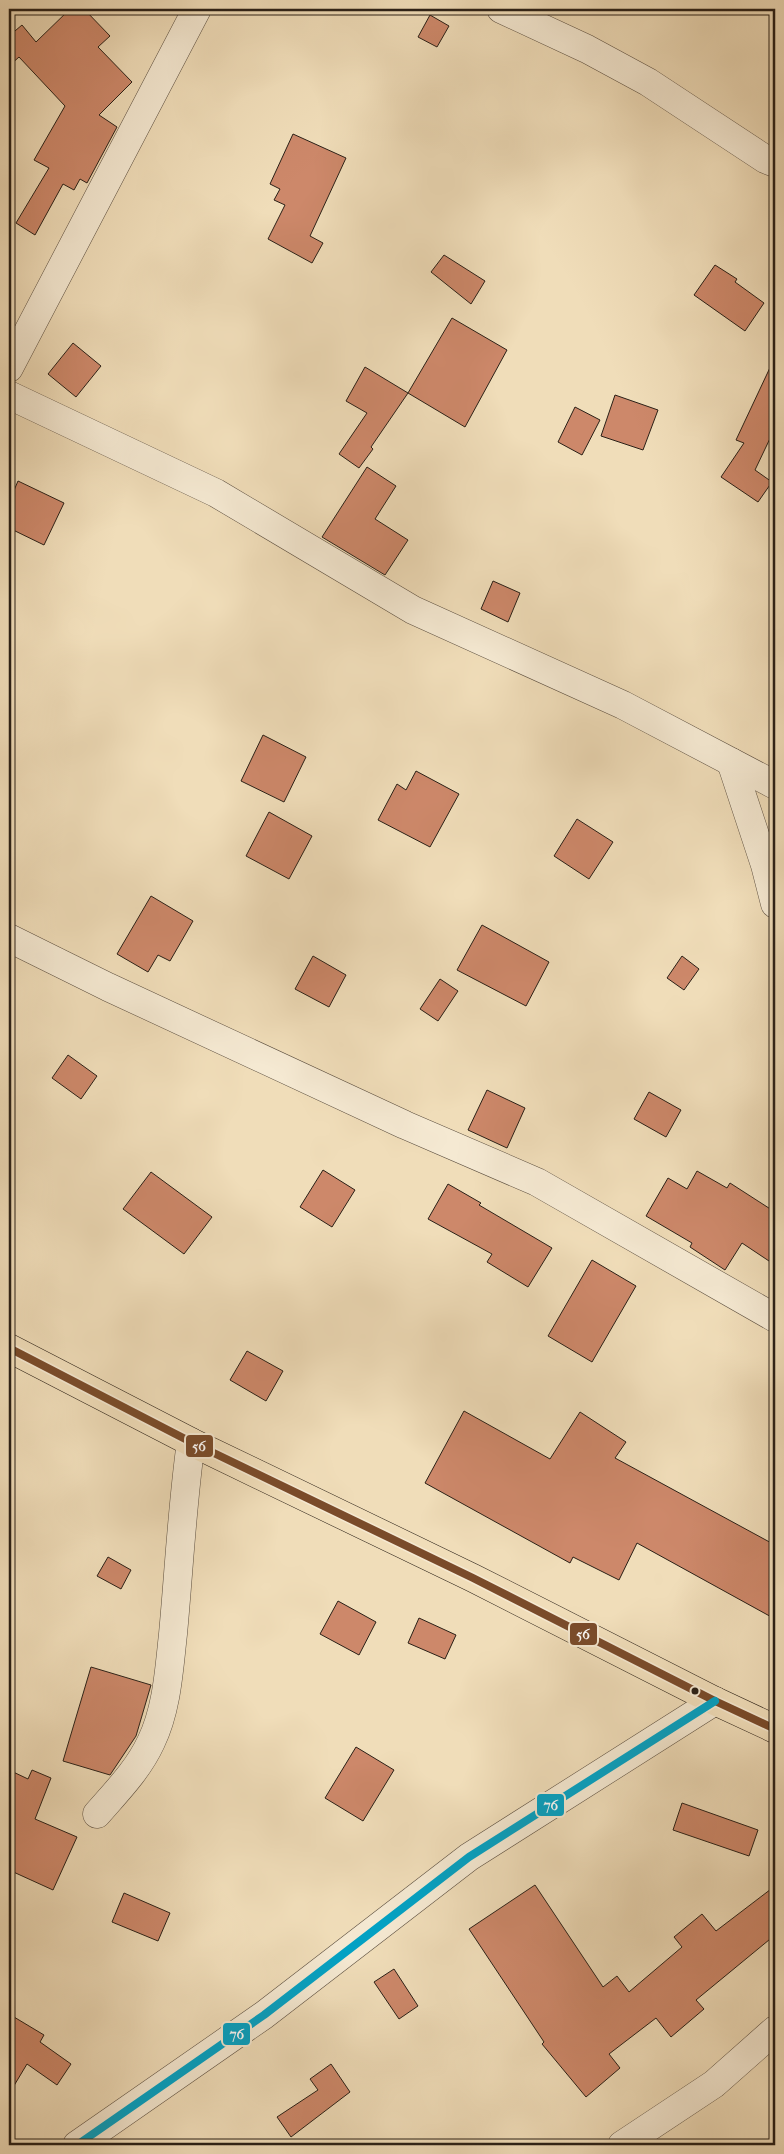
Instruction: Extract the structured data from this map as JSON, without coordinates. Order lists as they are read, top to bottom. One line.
{"lines":["transit line 56","transit line 76"]}
